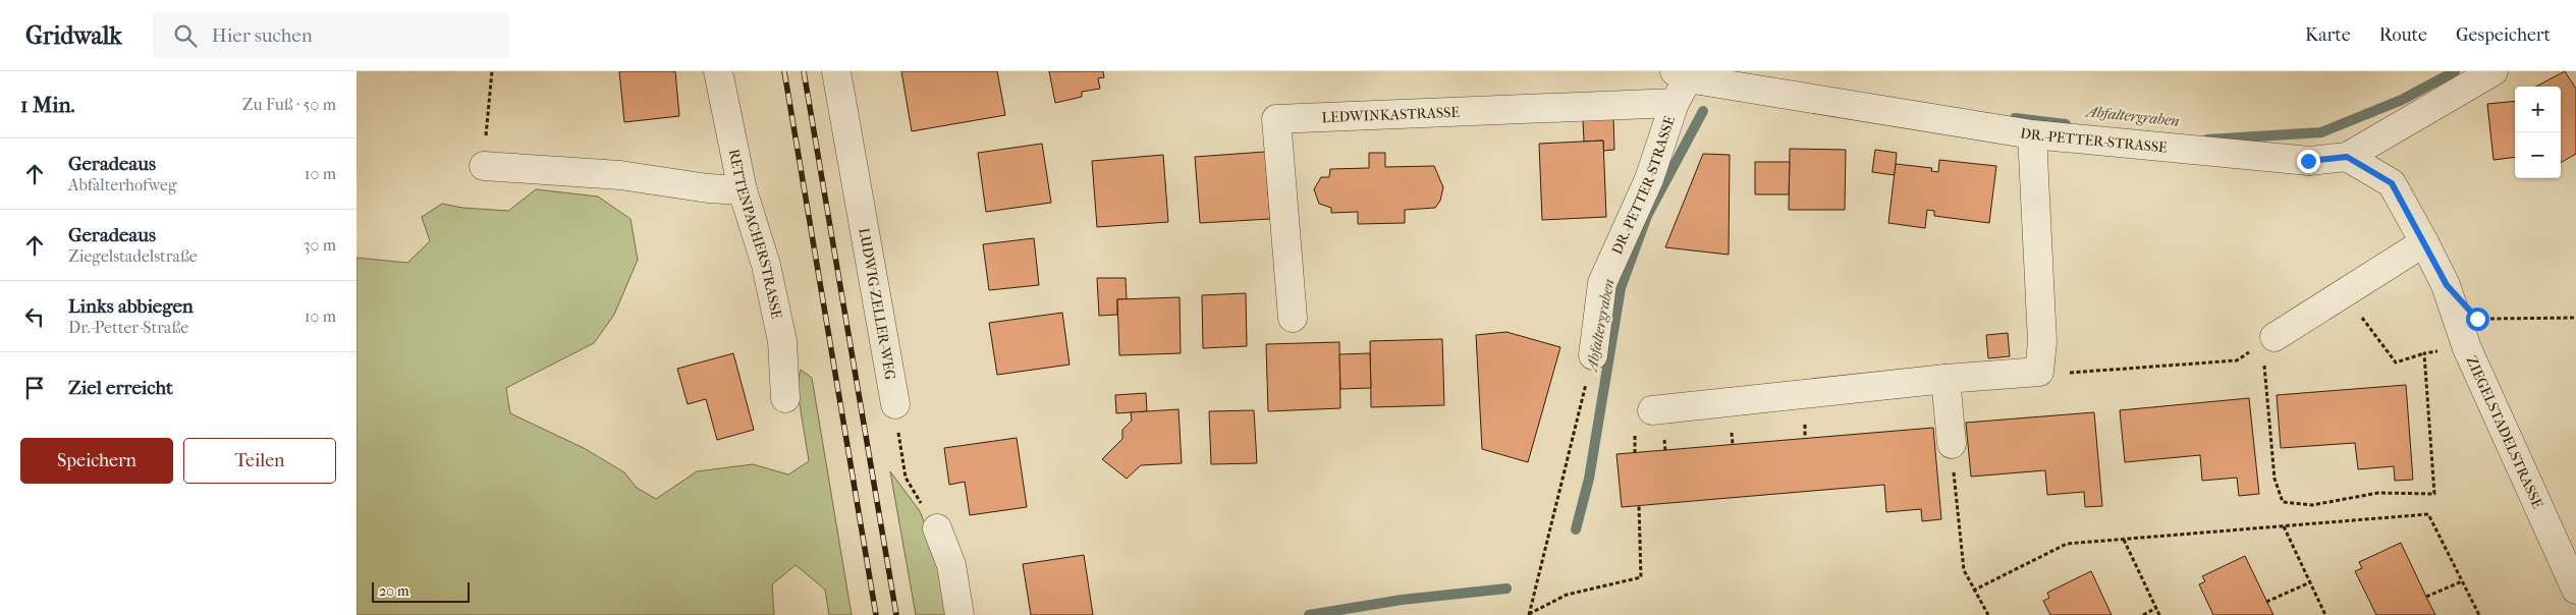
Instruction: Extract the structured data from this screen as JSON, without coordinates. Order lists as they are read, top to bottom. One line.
{"streets":{"street":["LEDWINKASTRASSE","DR.-PETTER-STRASSE","RETTENPACHERSTRASSE","LUDWIG-ZELLER-WEG","ZIEGELSTADELSTRASSE"]},"crossings":[["LEDWINKASTRASSE","DR.-PETTER-STRASSE"],["DR.-PETTER-STRASSE","ZIEGELSTADELSTRASSE"]],"water":["Abfaltergraben"],"scale_bar":"20 m","page":{"header":"Gridwalk","search":"Hier suchen","nav":["Karte","Route","Gespeichert"],"heading":["1 Min.","Zu Fuß · 50 m"],"map_buttons":["+","−"],"list":[["Geradeaus","Abfalterhofweg","10 m"],["Geradeaus","Ziegelstadelstraße","30 m"],["Links abbiegen","Dr.-Petter-Straße","10 m"],"Ziel erreicht"],"buttons":["Speichern","Teilen"],"scale":"20 m"}}
